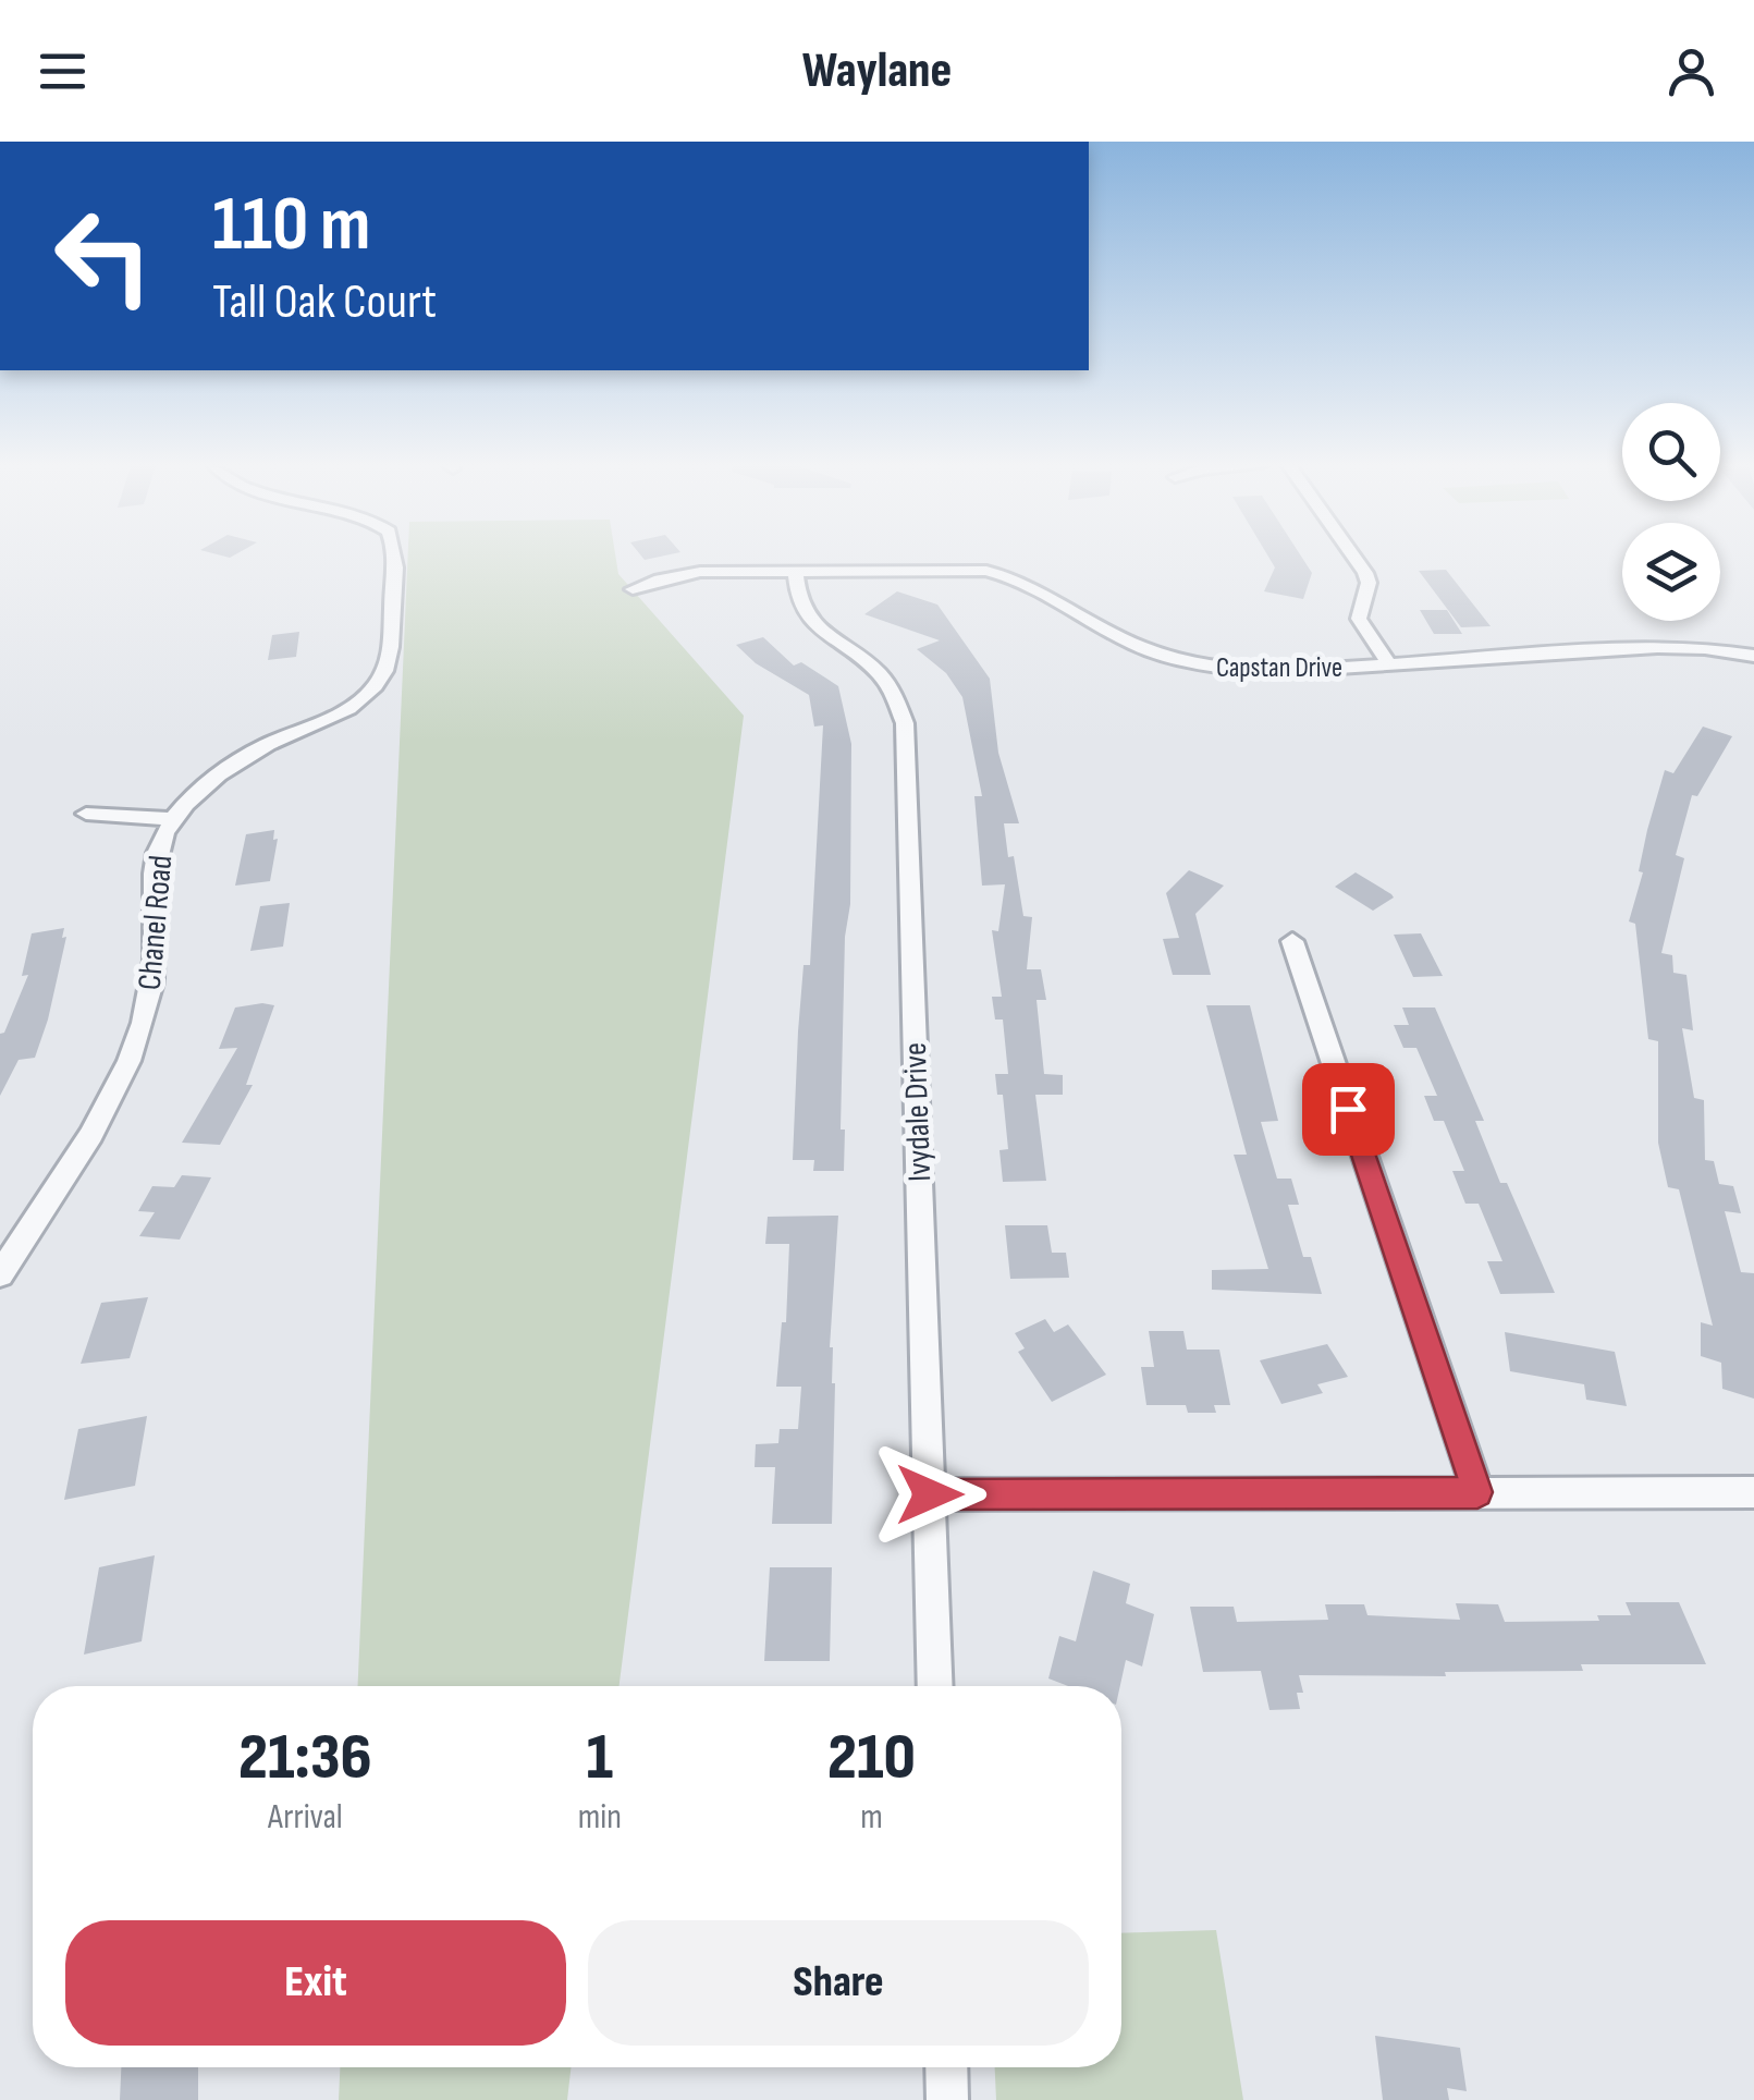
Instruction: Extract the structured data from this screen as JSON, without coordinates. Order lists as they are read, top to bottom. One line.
{"streets":{"street":["Capstan Drive","Chanel Road","Ivydale Drive"]},"crossings":[["Capstan Drive","Ivydale Drive"]],"page":{"header":"Waylane","turn":["110 m","Tall Oak Court"],"eta":["21:36","Arrival","1","min","210","m"],"buttons":["Exit","Share"]}}
